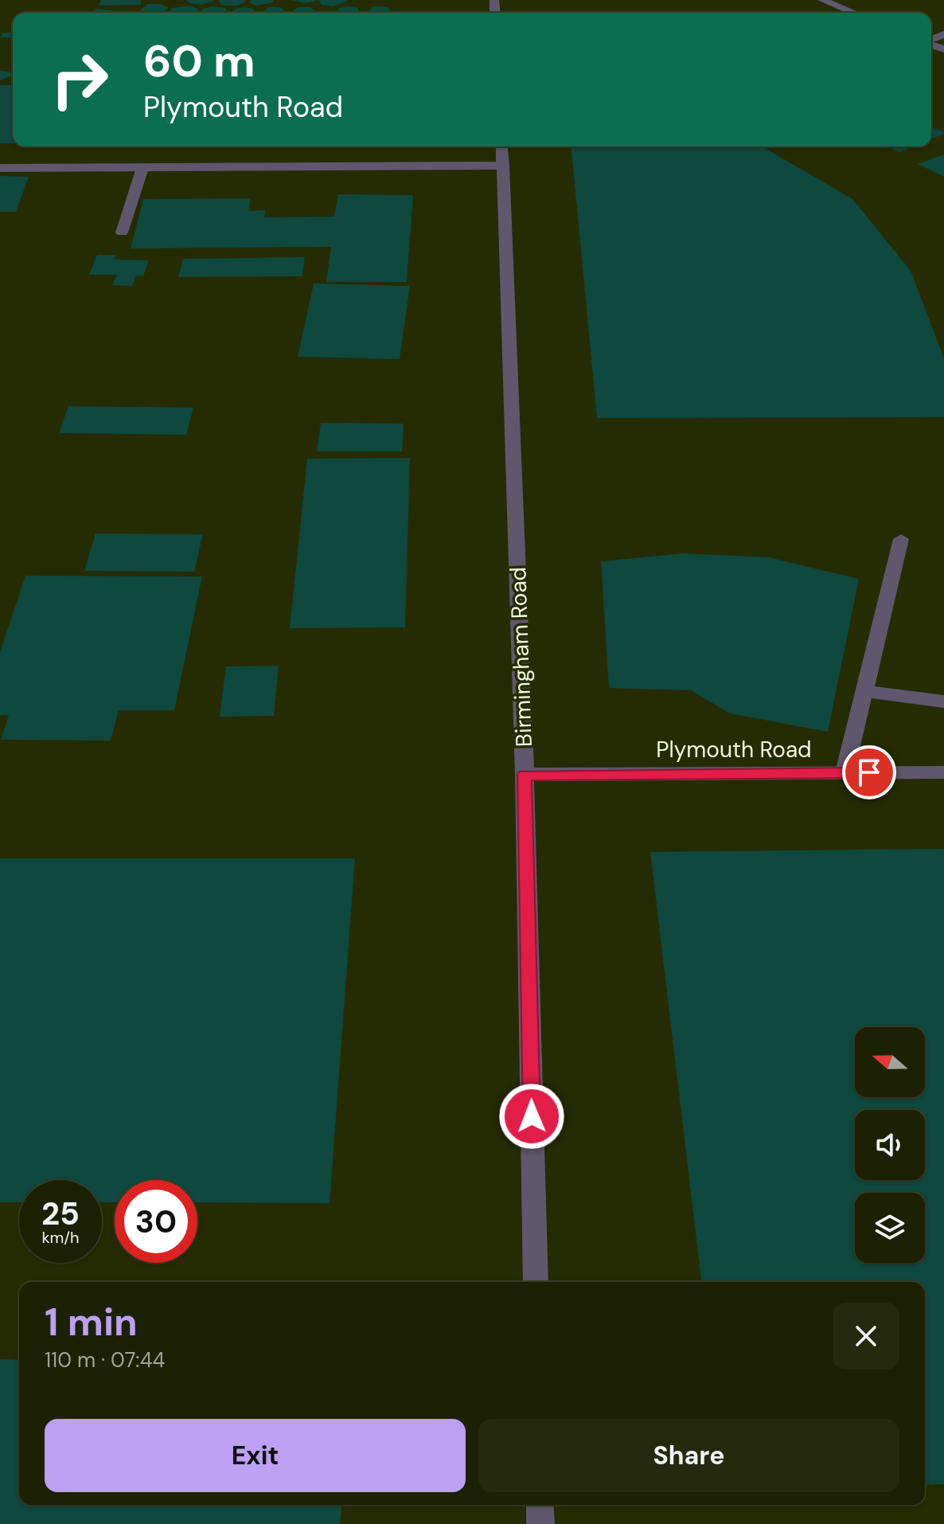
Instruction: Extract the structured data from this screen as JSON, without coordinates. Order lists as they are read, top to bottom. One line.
{"streets":{"street":["Birmingham Road","Plymouth Road"]},"crossings":[["Birmingham Road","Plymouth Road"]],"north":"left","page":{"turn":["60 m","Plymouth Road"],"speed":"25 km/h","limit":"30","heading":["1 min","110 m · 07:44"],"buttons":["Exit","Share"]}}
